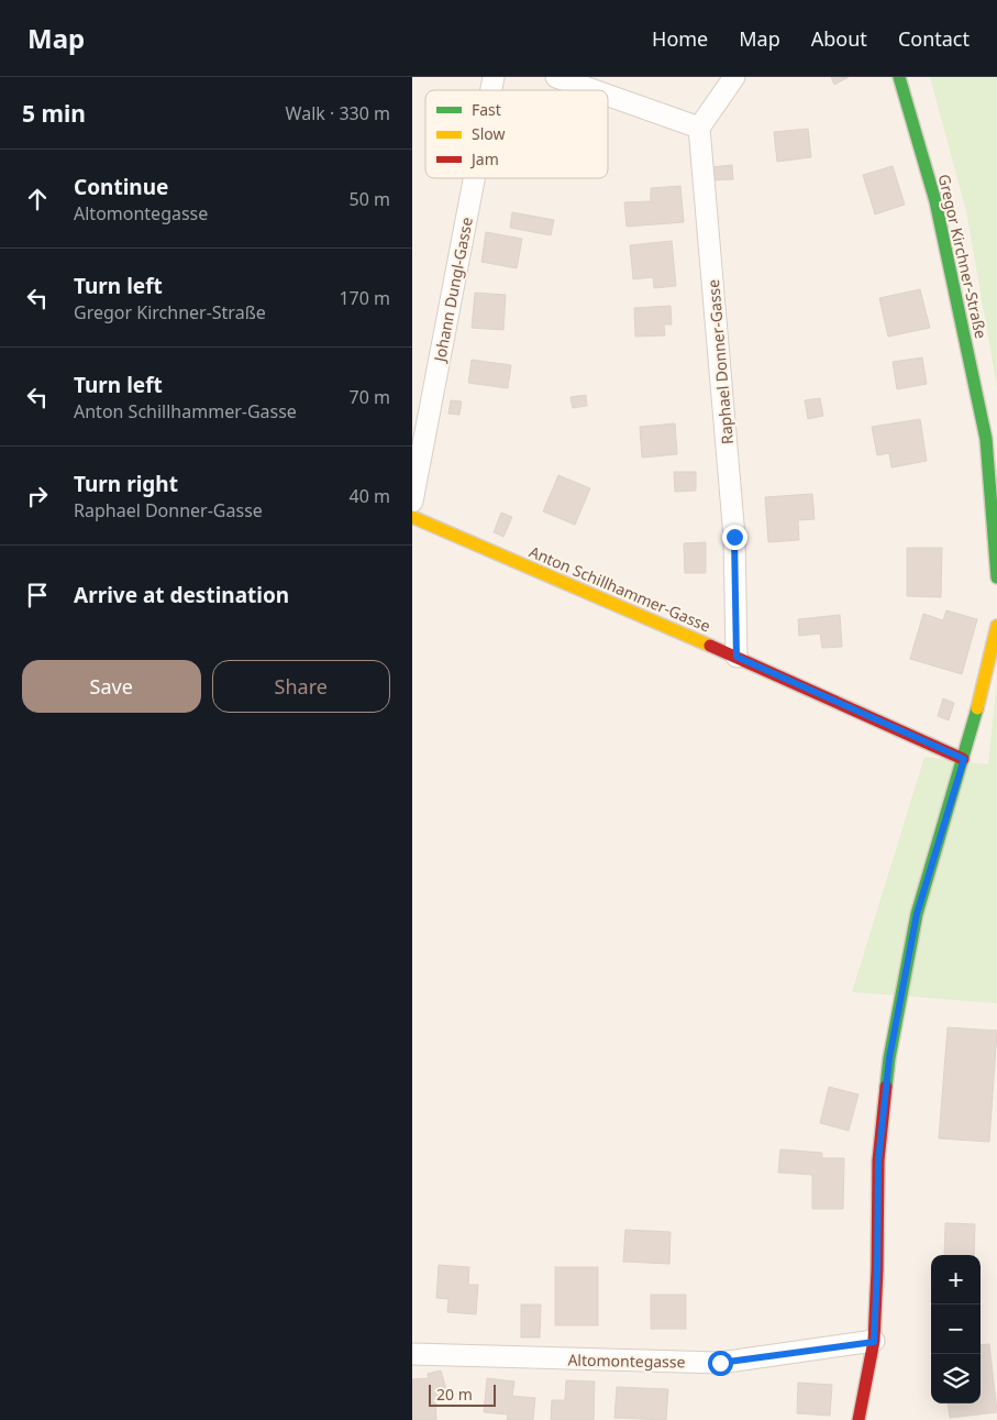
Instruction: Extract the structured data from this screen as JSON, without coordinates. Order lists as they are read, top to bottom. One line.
{"streets":{"street":["Gregor Kirchner-Straße","Johann Dungl-Gasse","Raphael Donner-Gasse","Anton Schillhammer-Gasse","Altomontegasse"]},"crossings":[["Raphael Donner-Gasse","Anton Schillhammer-Gasse"]],"legend":["Fast","Slow","Jam"],"scale_bar":"20 m","page":{"header":"Map","nav":["Home","Map","About","Contact"],"heading":["5 min","Walk · 330 m"],"list":[["Continue","Altomontegasse","50 m"],["Turn left","Gregor Kirchner-Straße","170 m"],["Turn left","Anton Schillhammer-Gasse","70 m"],["Turn right","Raphael Donner-Gasse","40 m"],"Arrive at destination"],"buttons":["Save","Share"],"map_buttons":["+","−"],"scale":"20 m"}}
